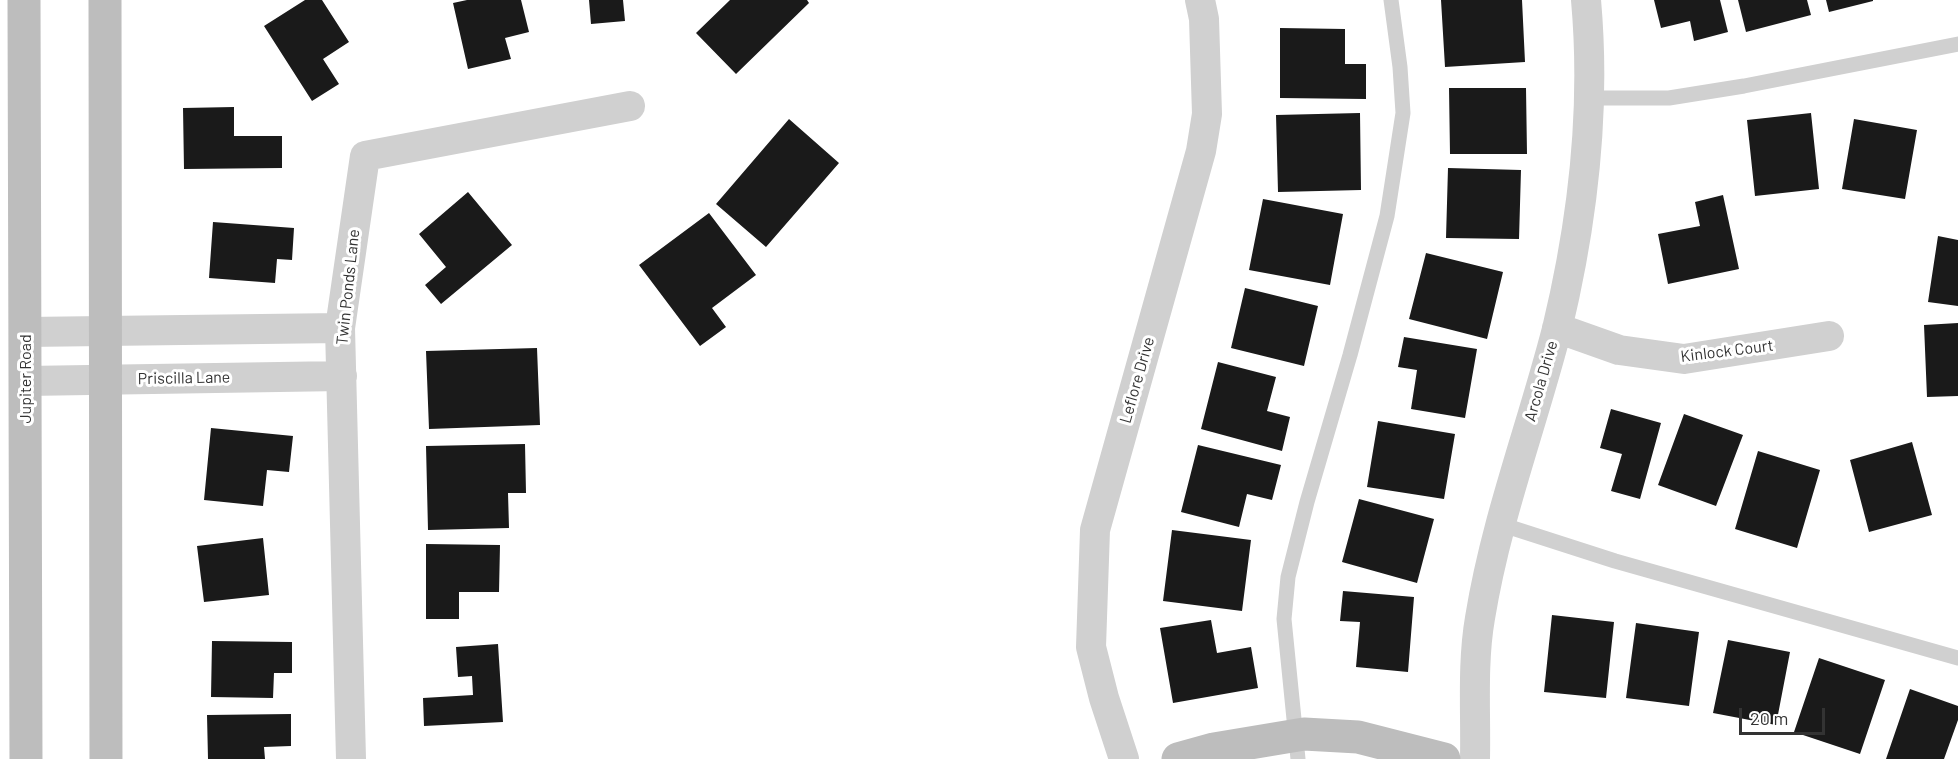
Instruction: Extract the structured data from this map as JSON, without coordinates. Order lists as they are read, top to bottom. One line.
{"streets":{"main road":["Jupiter Road"],"street":["Twin Ponds Lane","Kinlock Court","Priscilla Lane","Leflore Drive","Arcola Drive"]},"crossings":[["Twin Ponds Lane","Priscilla Lane"],["Kinlock Court","Arcola Drive"],["Priscilla Lane","Jupiter Road"]],"scale_bar":"20 m"}
